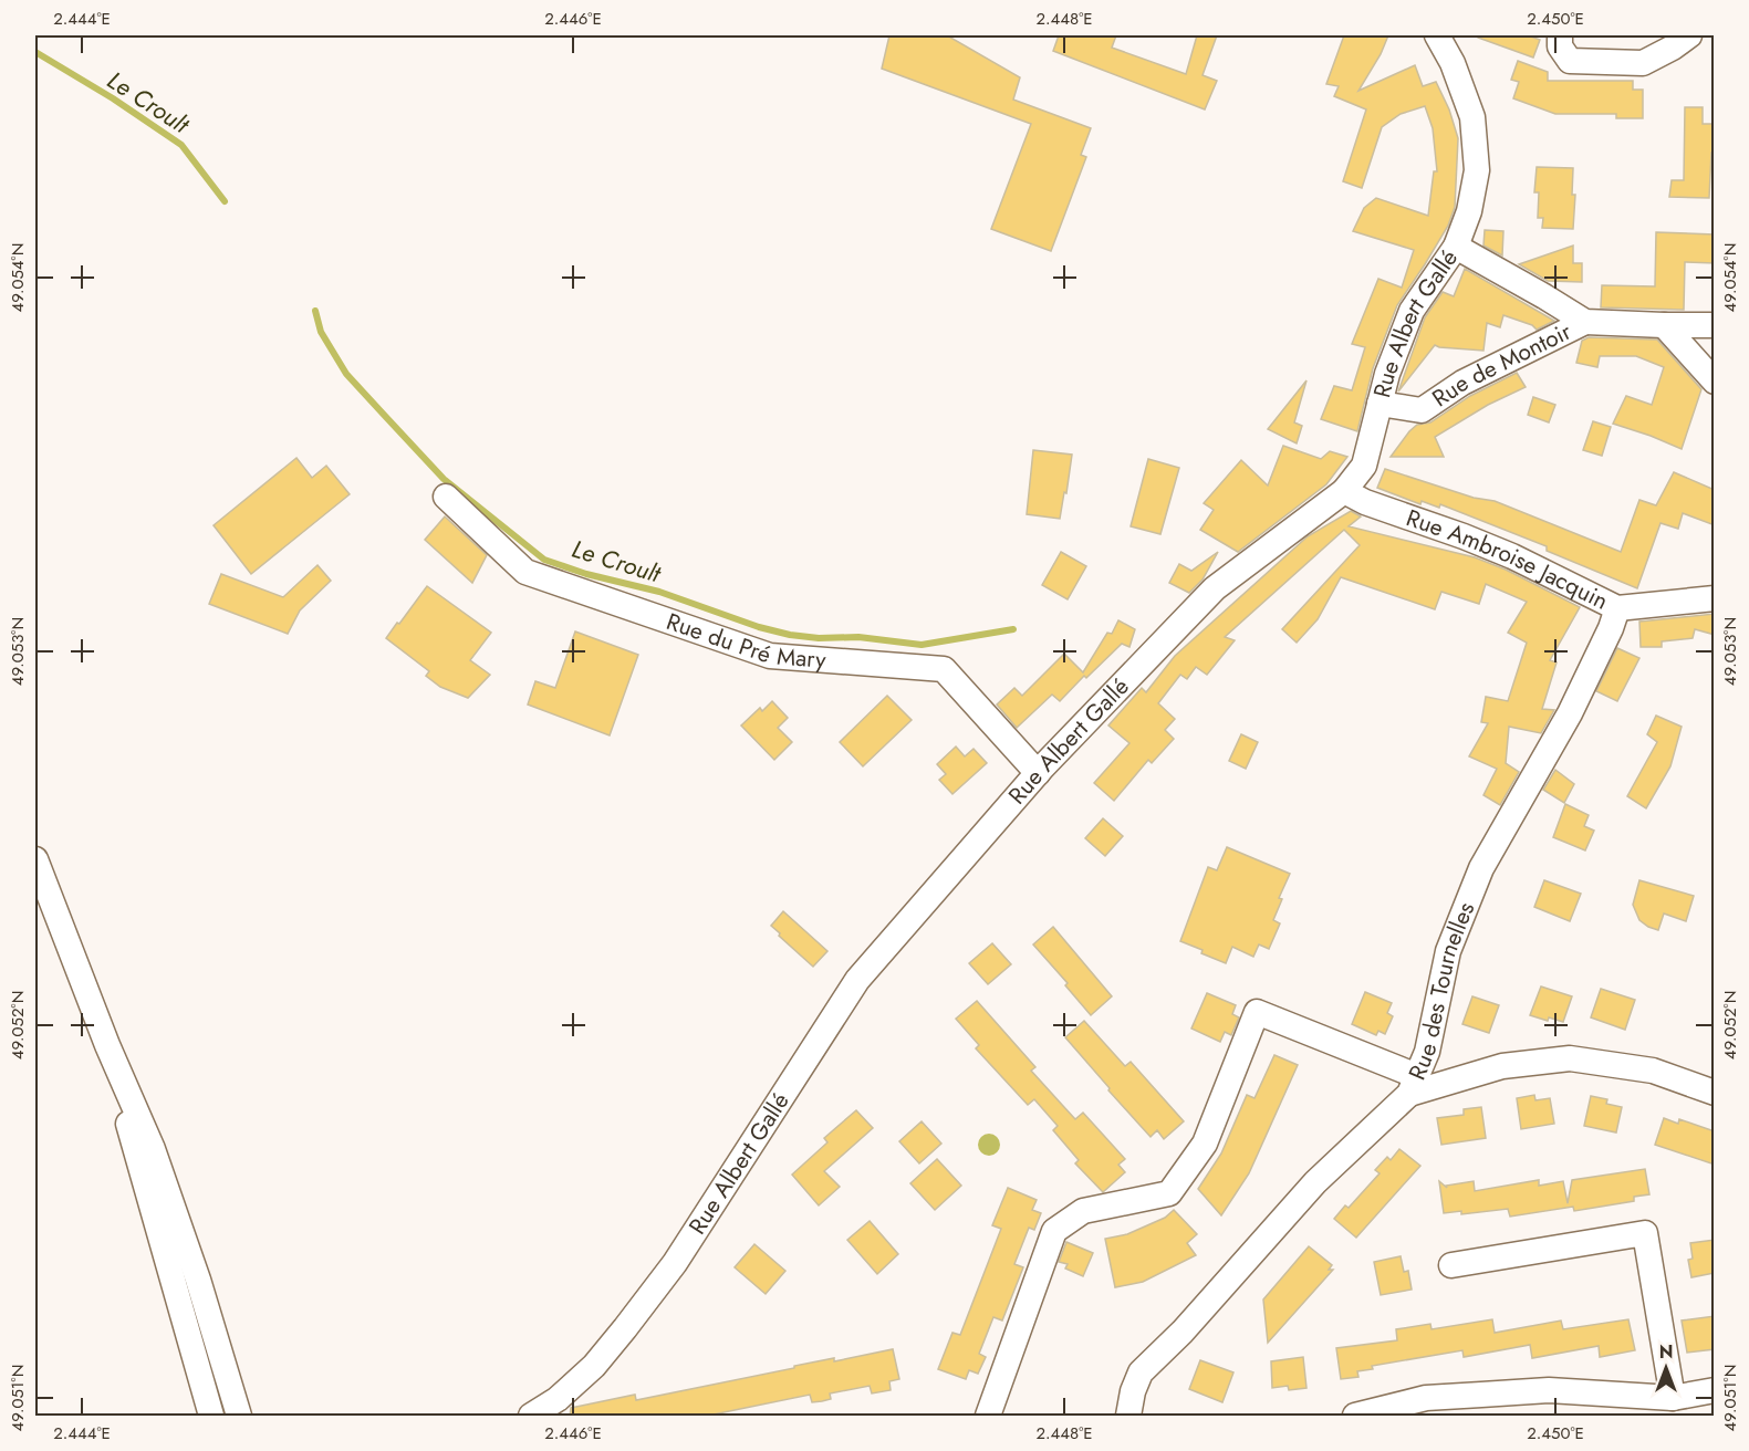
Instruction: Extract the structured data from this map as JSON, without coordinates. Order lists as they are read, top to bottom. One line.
{"streets":{"street":["Rue Albert Gallé","Rue de Montoir","Rue Ambroise Jacquin","Rue du Pré Mary","Rue des Tournelles"]},"crossings":[["Rue Albert Gallé","Rue de Montoir"],["Rue Albert Gallé","Rue Ambroise Jacquin"],["Rue Albert Gallé","Rue du Pré Mary"],["Rue Ambroise Jacquin","Rue des Tournelles"]],"water":["Le Croult"],"north":"top","coordinates":["2.444°E","2.446°E","2.448°E","2.450°E","49.054°N","49.053°N","49.052°N","49.051°N"]}
